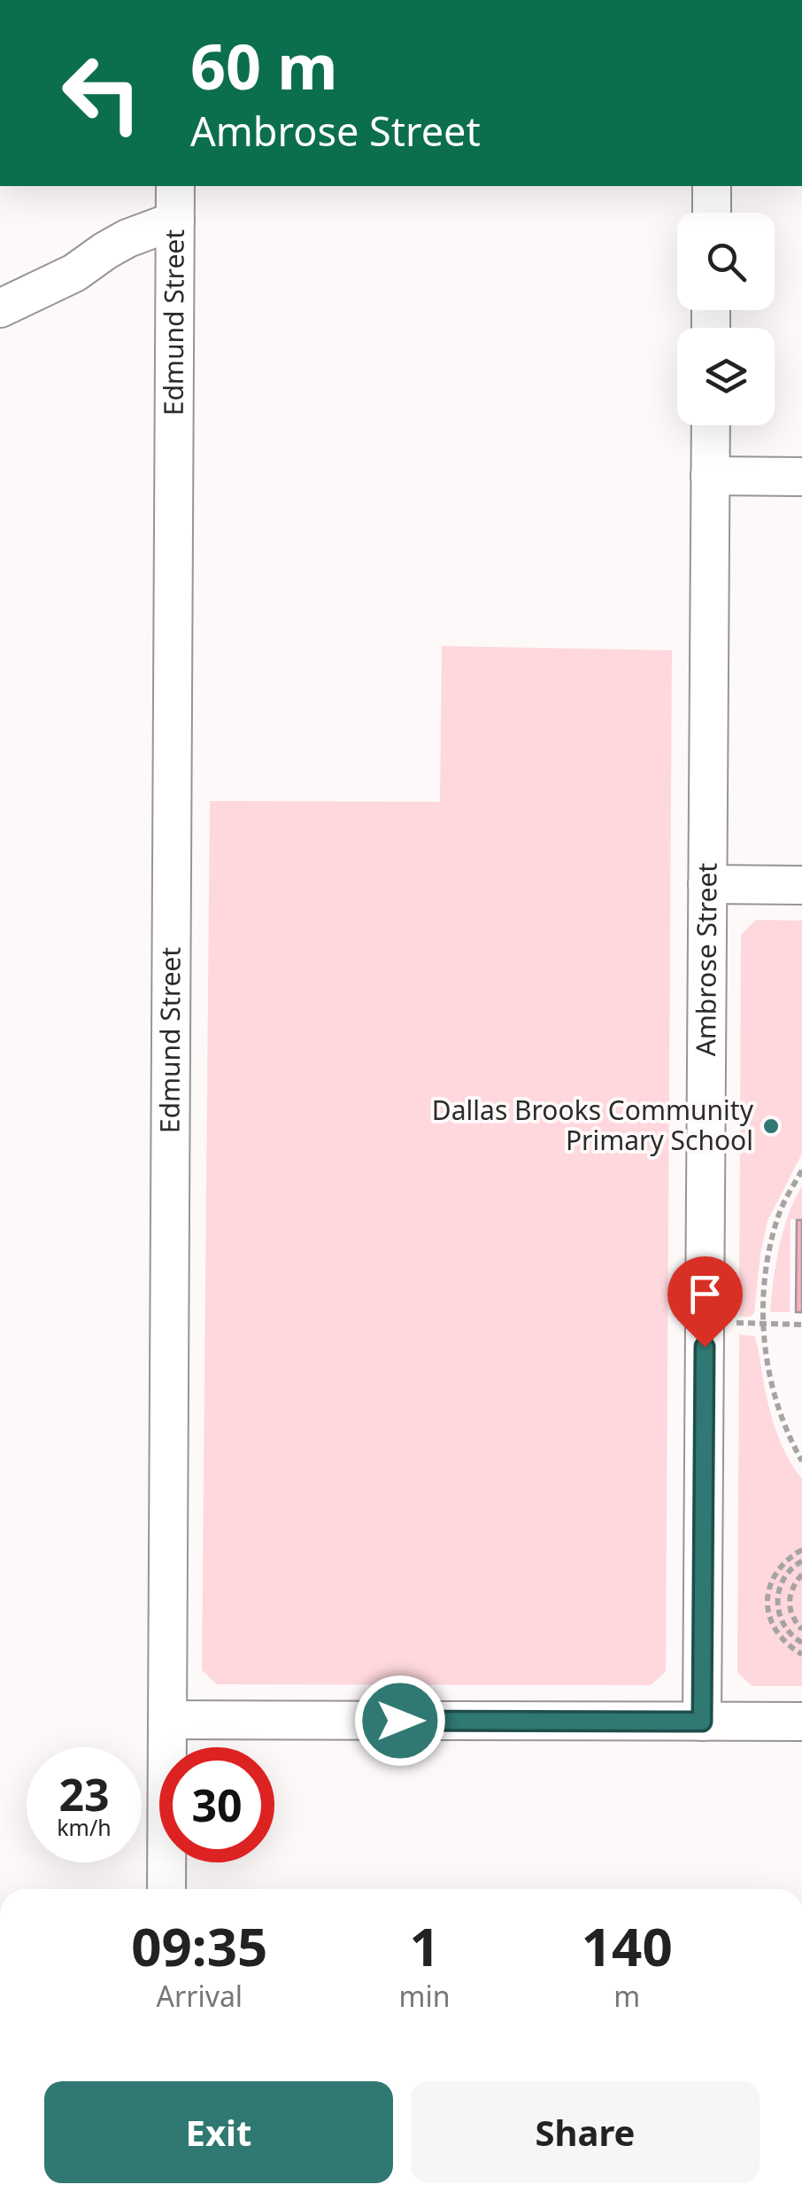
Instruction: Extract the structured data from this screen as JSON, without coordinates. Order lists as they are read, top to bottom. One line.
{"streets":{"street":["Edmund Street","Ambrose Street"]},"places":["Dallas Brooks Community Primary School"],"page":{"turn":["60 m","Ambrose Street"],"speed":"23 km/h","limit":"30","eta":["09:35","Arrival","1","min","140","m"],"buttons":["Exit","Share"]}}
